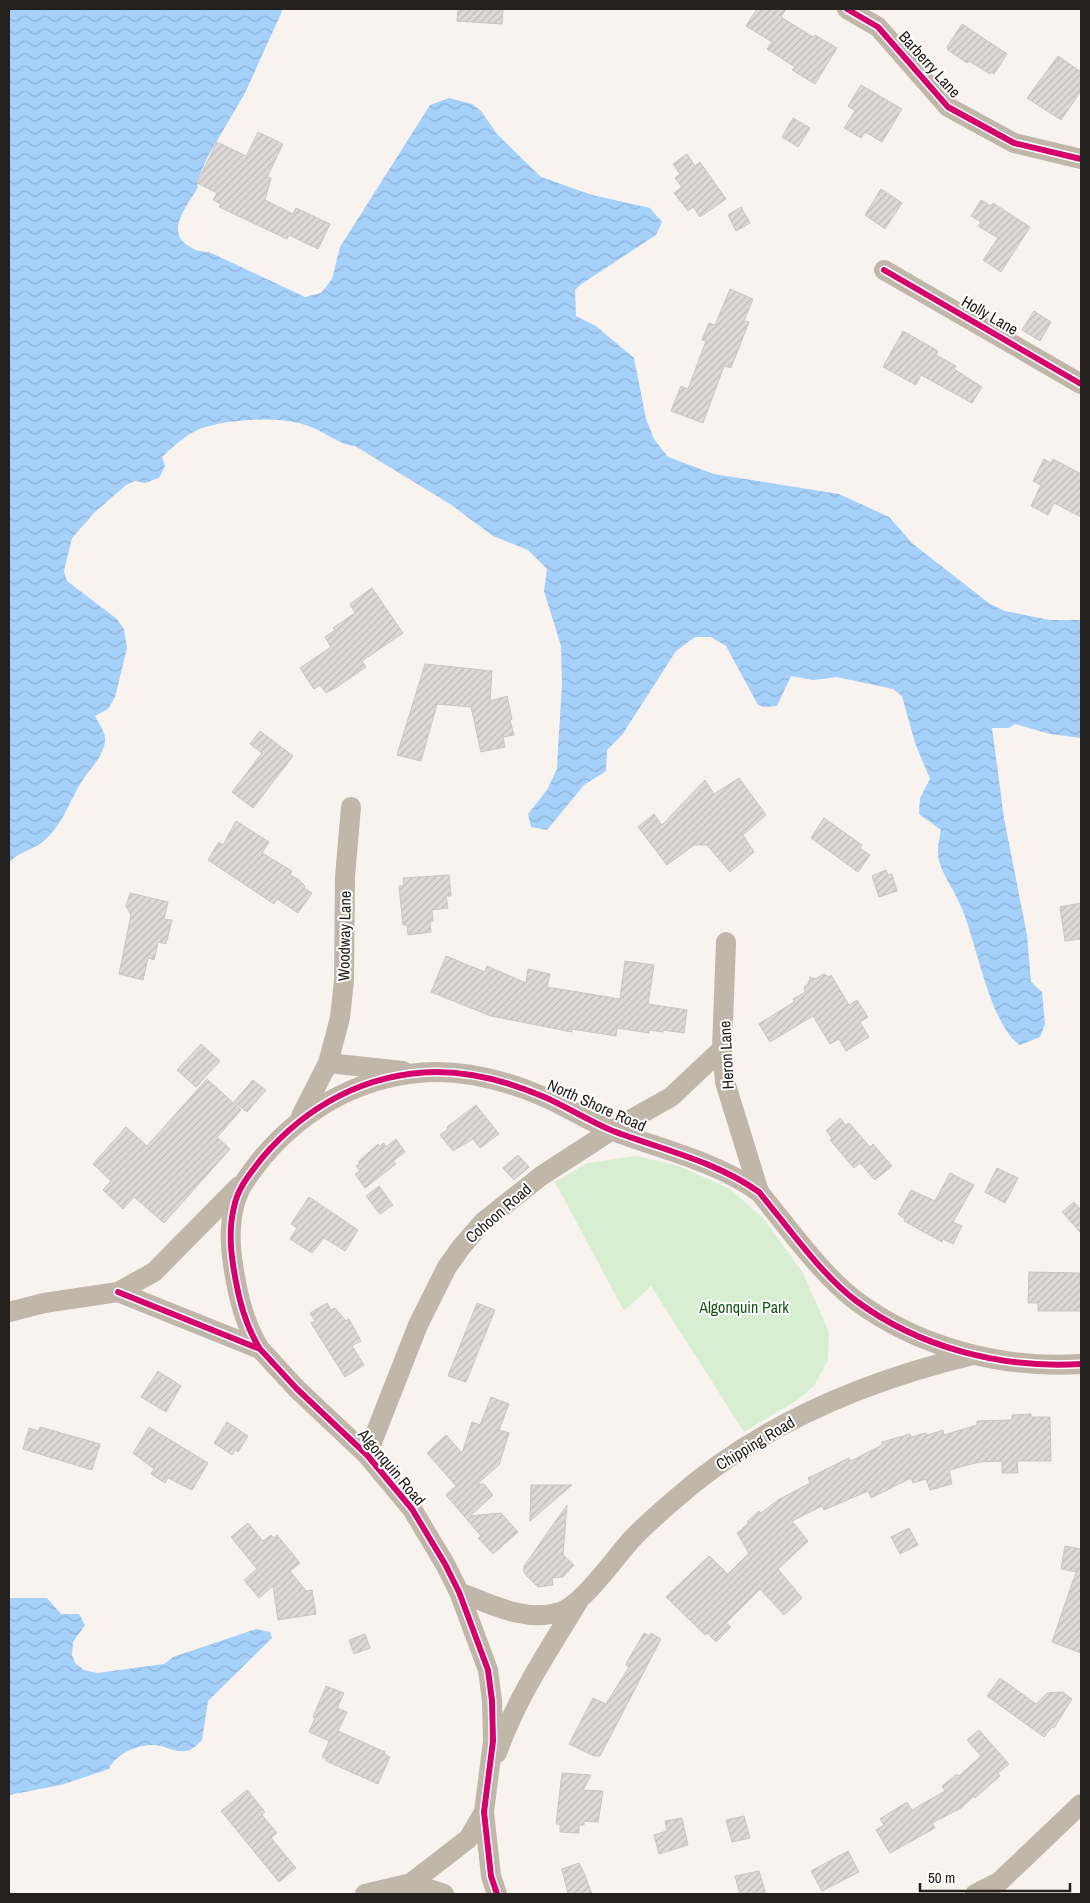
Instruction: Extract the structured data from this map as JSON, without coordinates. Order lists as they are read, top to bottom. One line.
{"streets":{"street":["Barberry Lane","Holly Lane","Woodway Lane","Heron Lane","North Shore Road","Cohoon Road","Chipping Road","Algonquin Road"]},"crossings":[["Woodway Lane","North Shore Road"],["Heron Lane","North Shore Road"],["Heron Lane","Cohoon Road"],["North Shore Road","Cohoon Road"],["North Shore Road","Chipping Road"],["North Shore Road","Algonquin Road"],["Cohoon Road","Algonquin Road"],["Chipping Road","Algonquin Road"]],"parks":["Algonquin Park"],"scale_bar":"50 m"}
